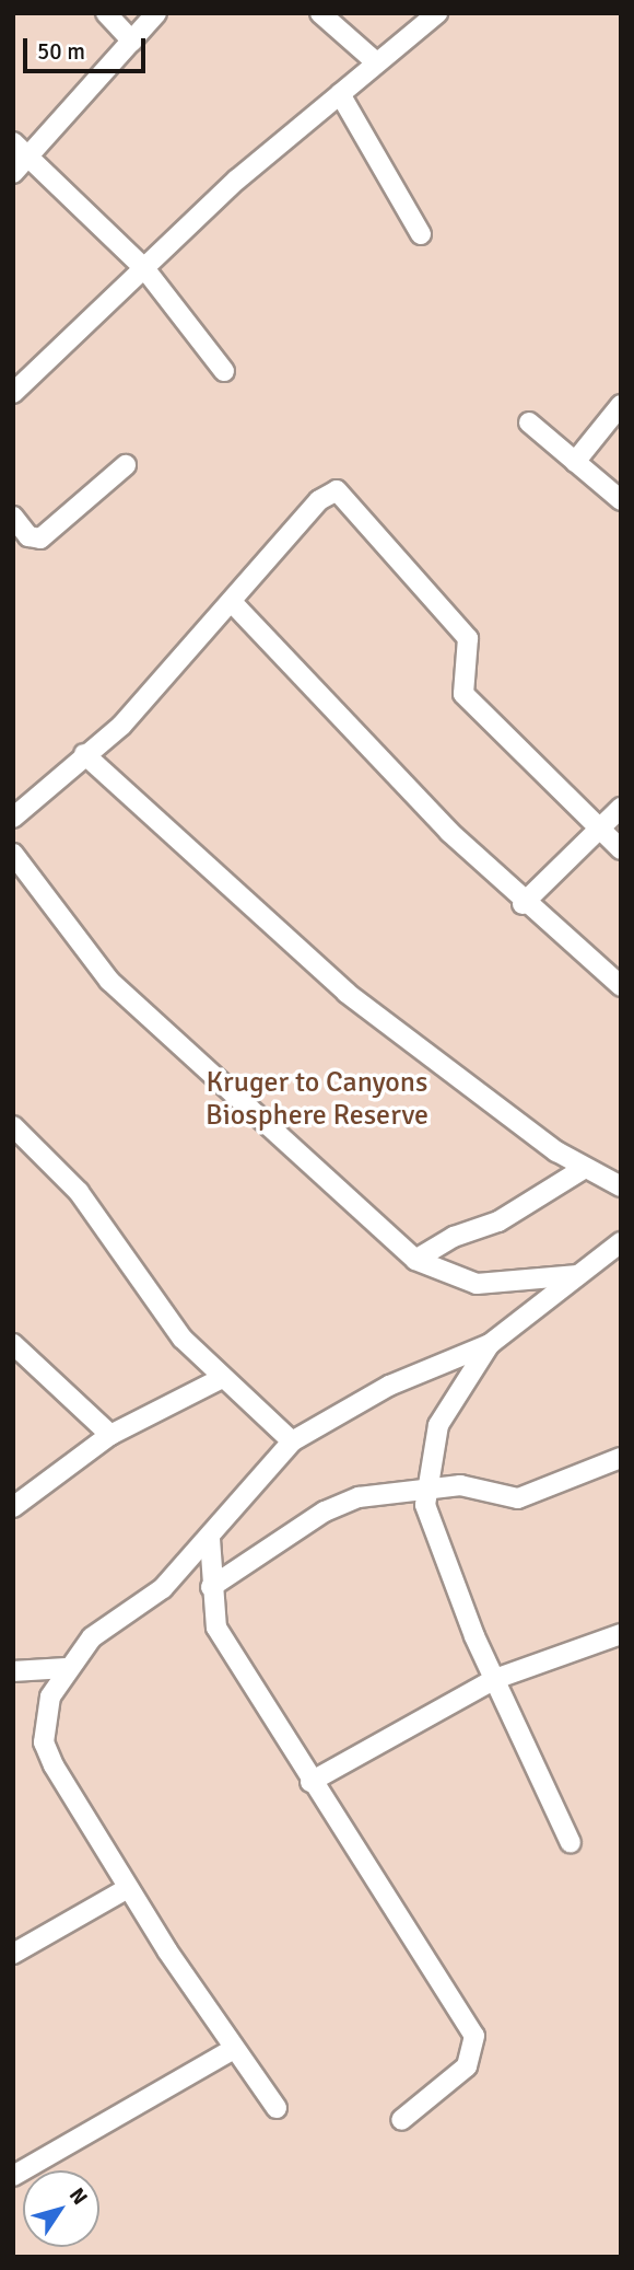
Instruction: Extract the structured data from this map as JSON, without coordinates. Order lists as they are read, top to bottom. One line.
{"parks":["Kruger to Canyons Biosphere Reserve"],"scale_bar":"50 m","north":"top right"}
